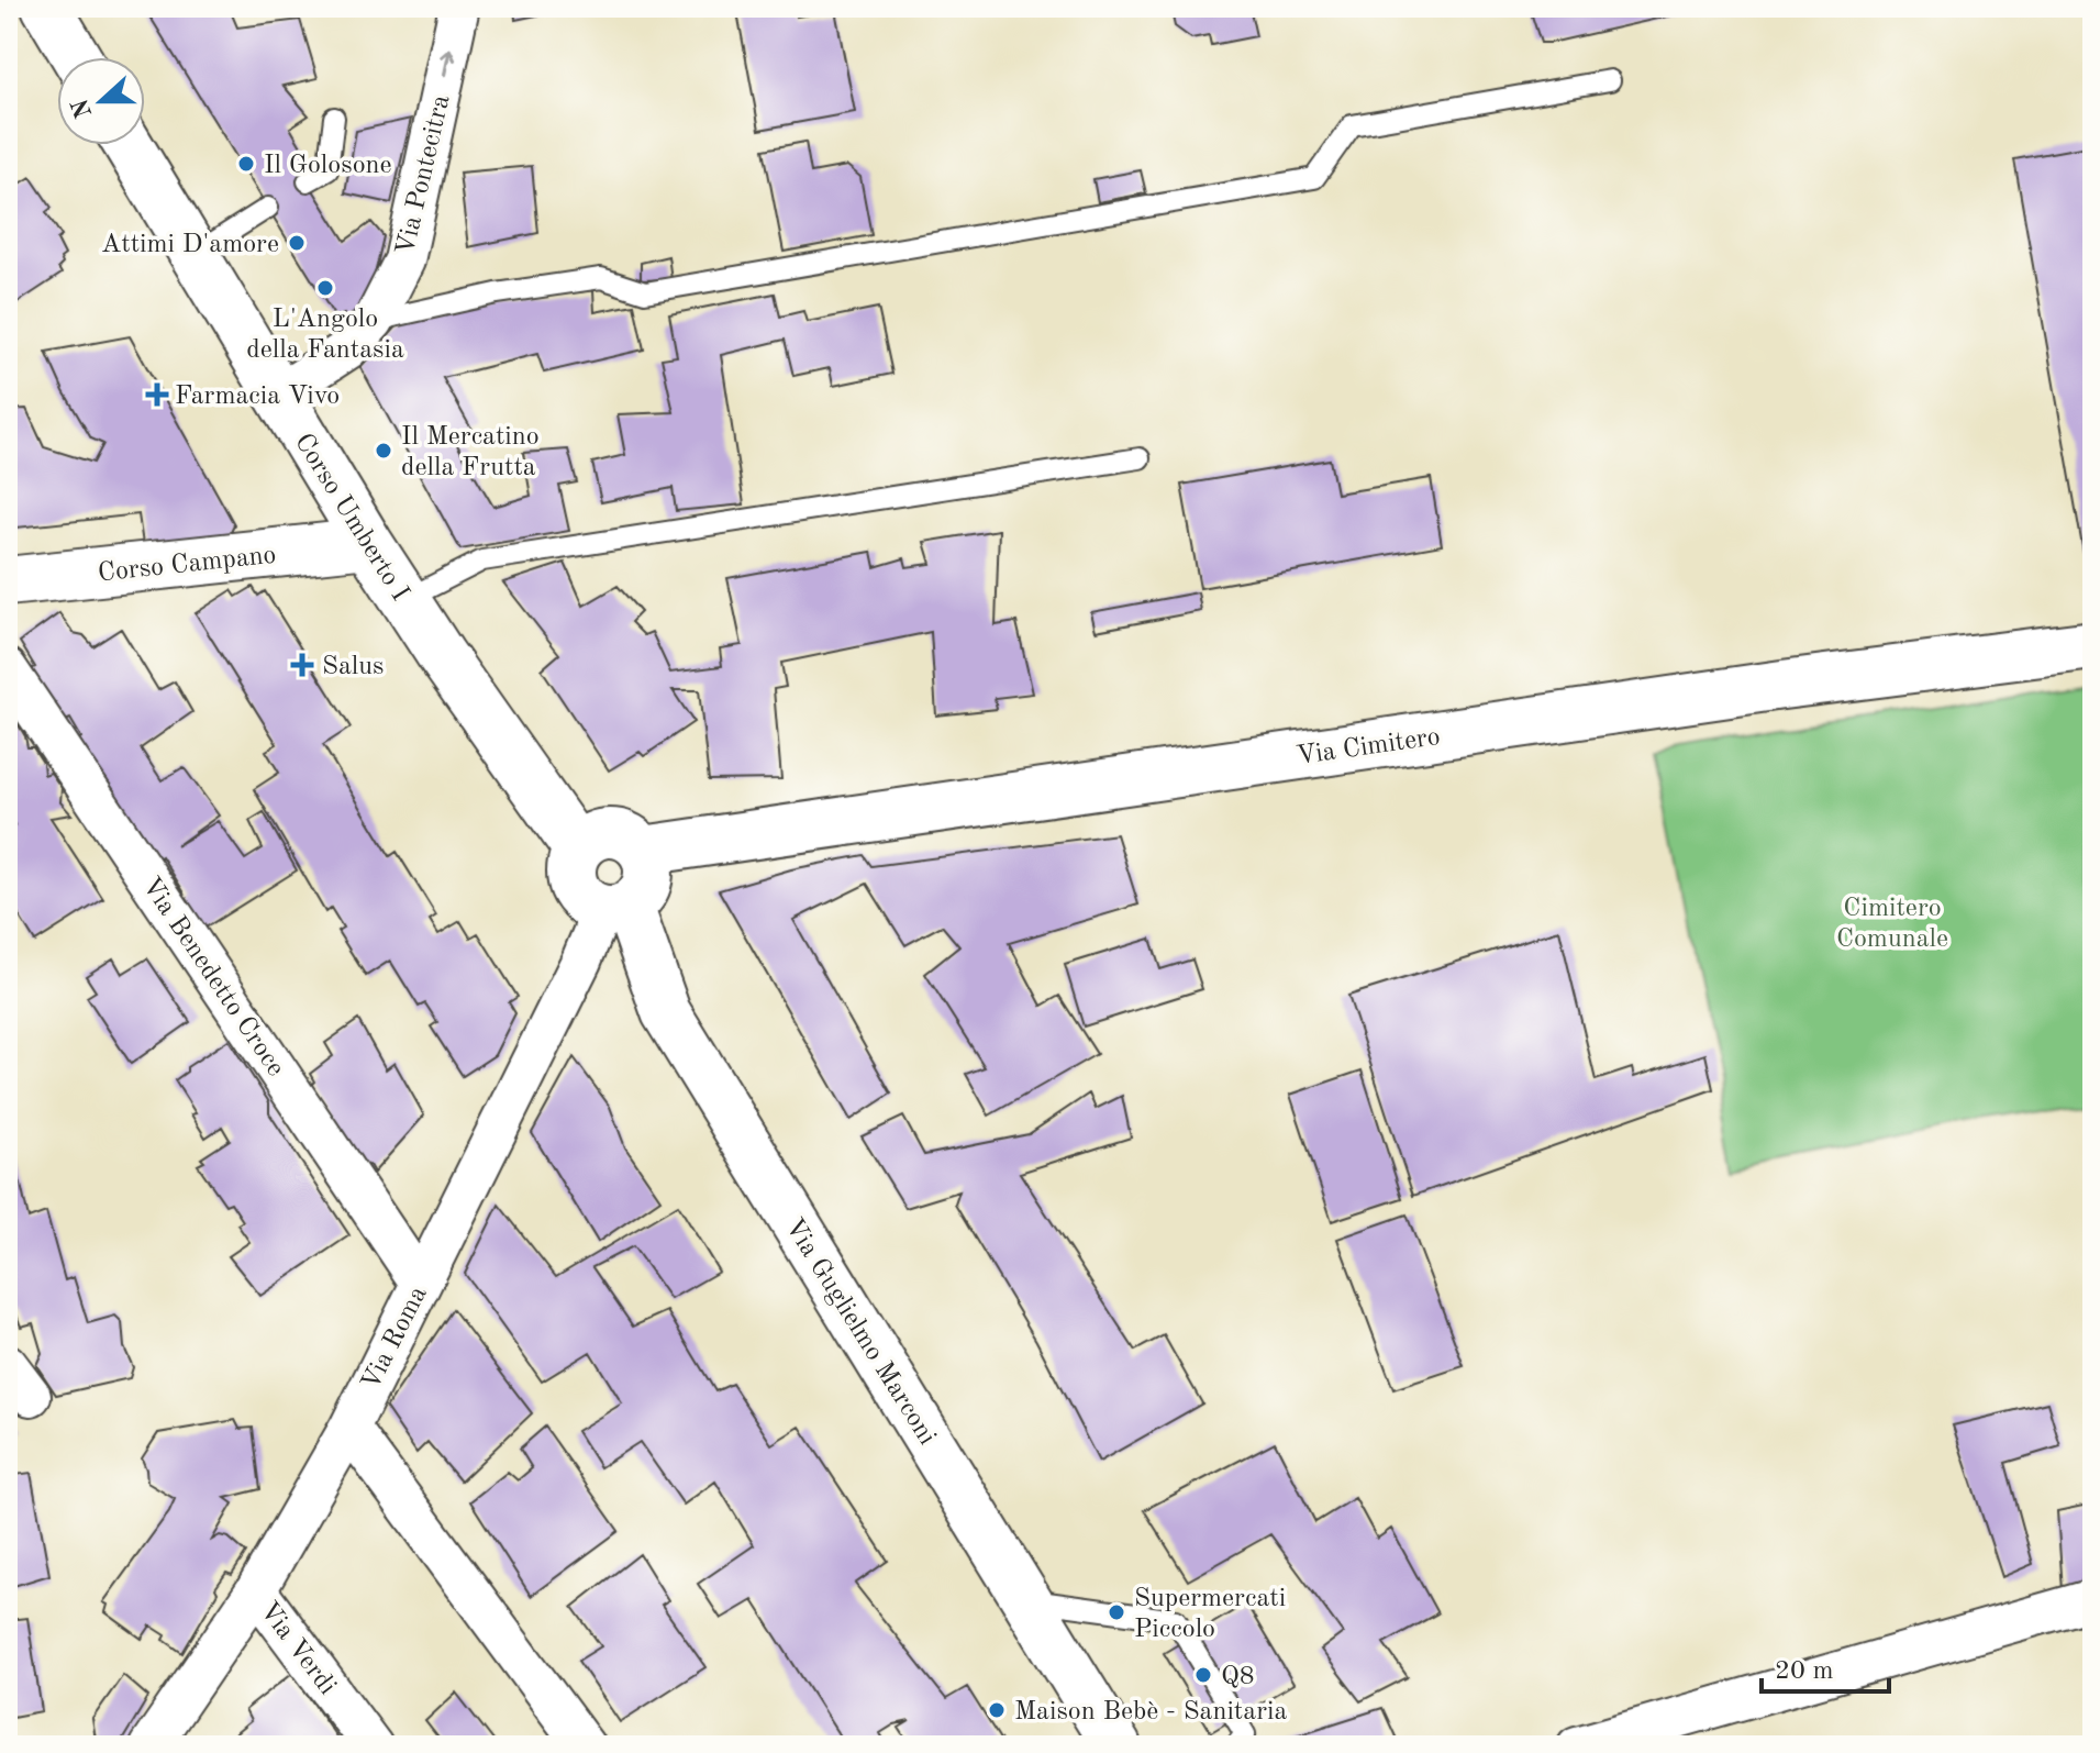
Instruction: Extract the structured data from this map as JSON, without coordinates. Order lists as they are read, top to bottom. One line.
{"streets":{"street":["Via Pontecitra","Corso Umberto I","Corso Campano","Via Cimitero","Via Benedetto Croce","Via Guglielmo Marconi","Via Roma","Via Verdi"]},"crossings":[["Via Pontecitra","Corso Umberto I"],["Corso Umberto I","Corso Campano"],["Corso Umberto I","Via Cimitero"],["Corso Umberto I","Via Guglielmo Marconi"],["Corso Umberto I","Via Roma"],["Via Cimitero","Via Guglielmo Marconi"],["Via Cimitero","Via Roma"],["Via Benedetto Croce","Via Roma"],["Via Guglielmo Marconi","Via Roma"],["Via Roma","Via Verdi"]],"one_way":["Via Pontecitra"],"parks":["Cimitero Comunale"],"places":{"other":["Il Golosone","Attimi D'amore","L'Angolo della Fantasia","Il Mercatino della Frutta","Supermercati Piccolo","Q8","Maison Bebè - Sanitaria"],"health":["Farmacia Vivo","Salus"]},"scale_bar":"20 m","north":"left"}
